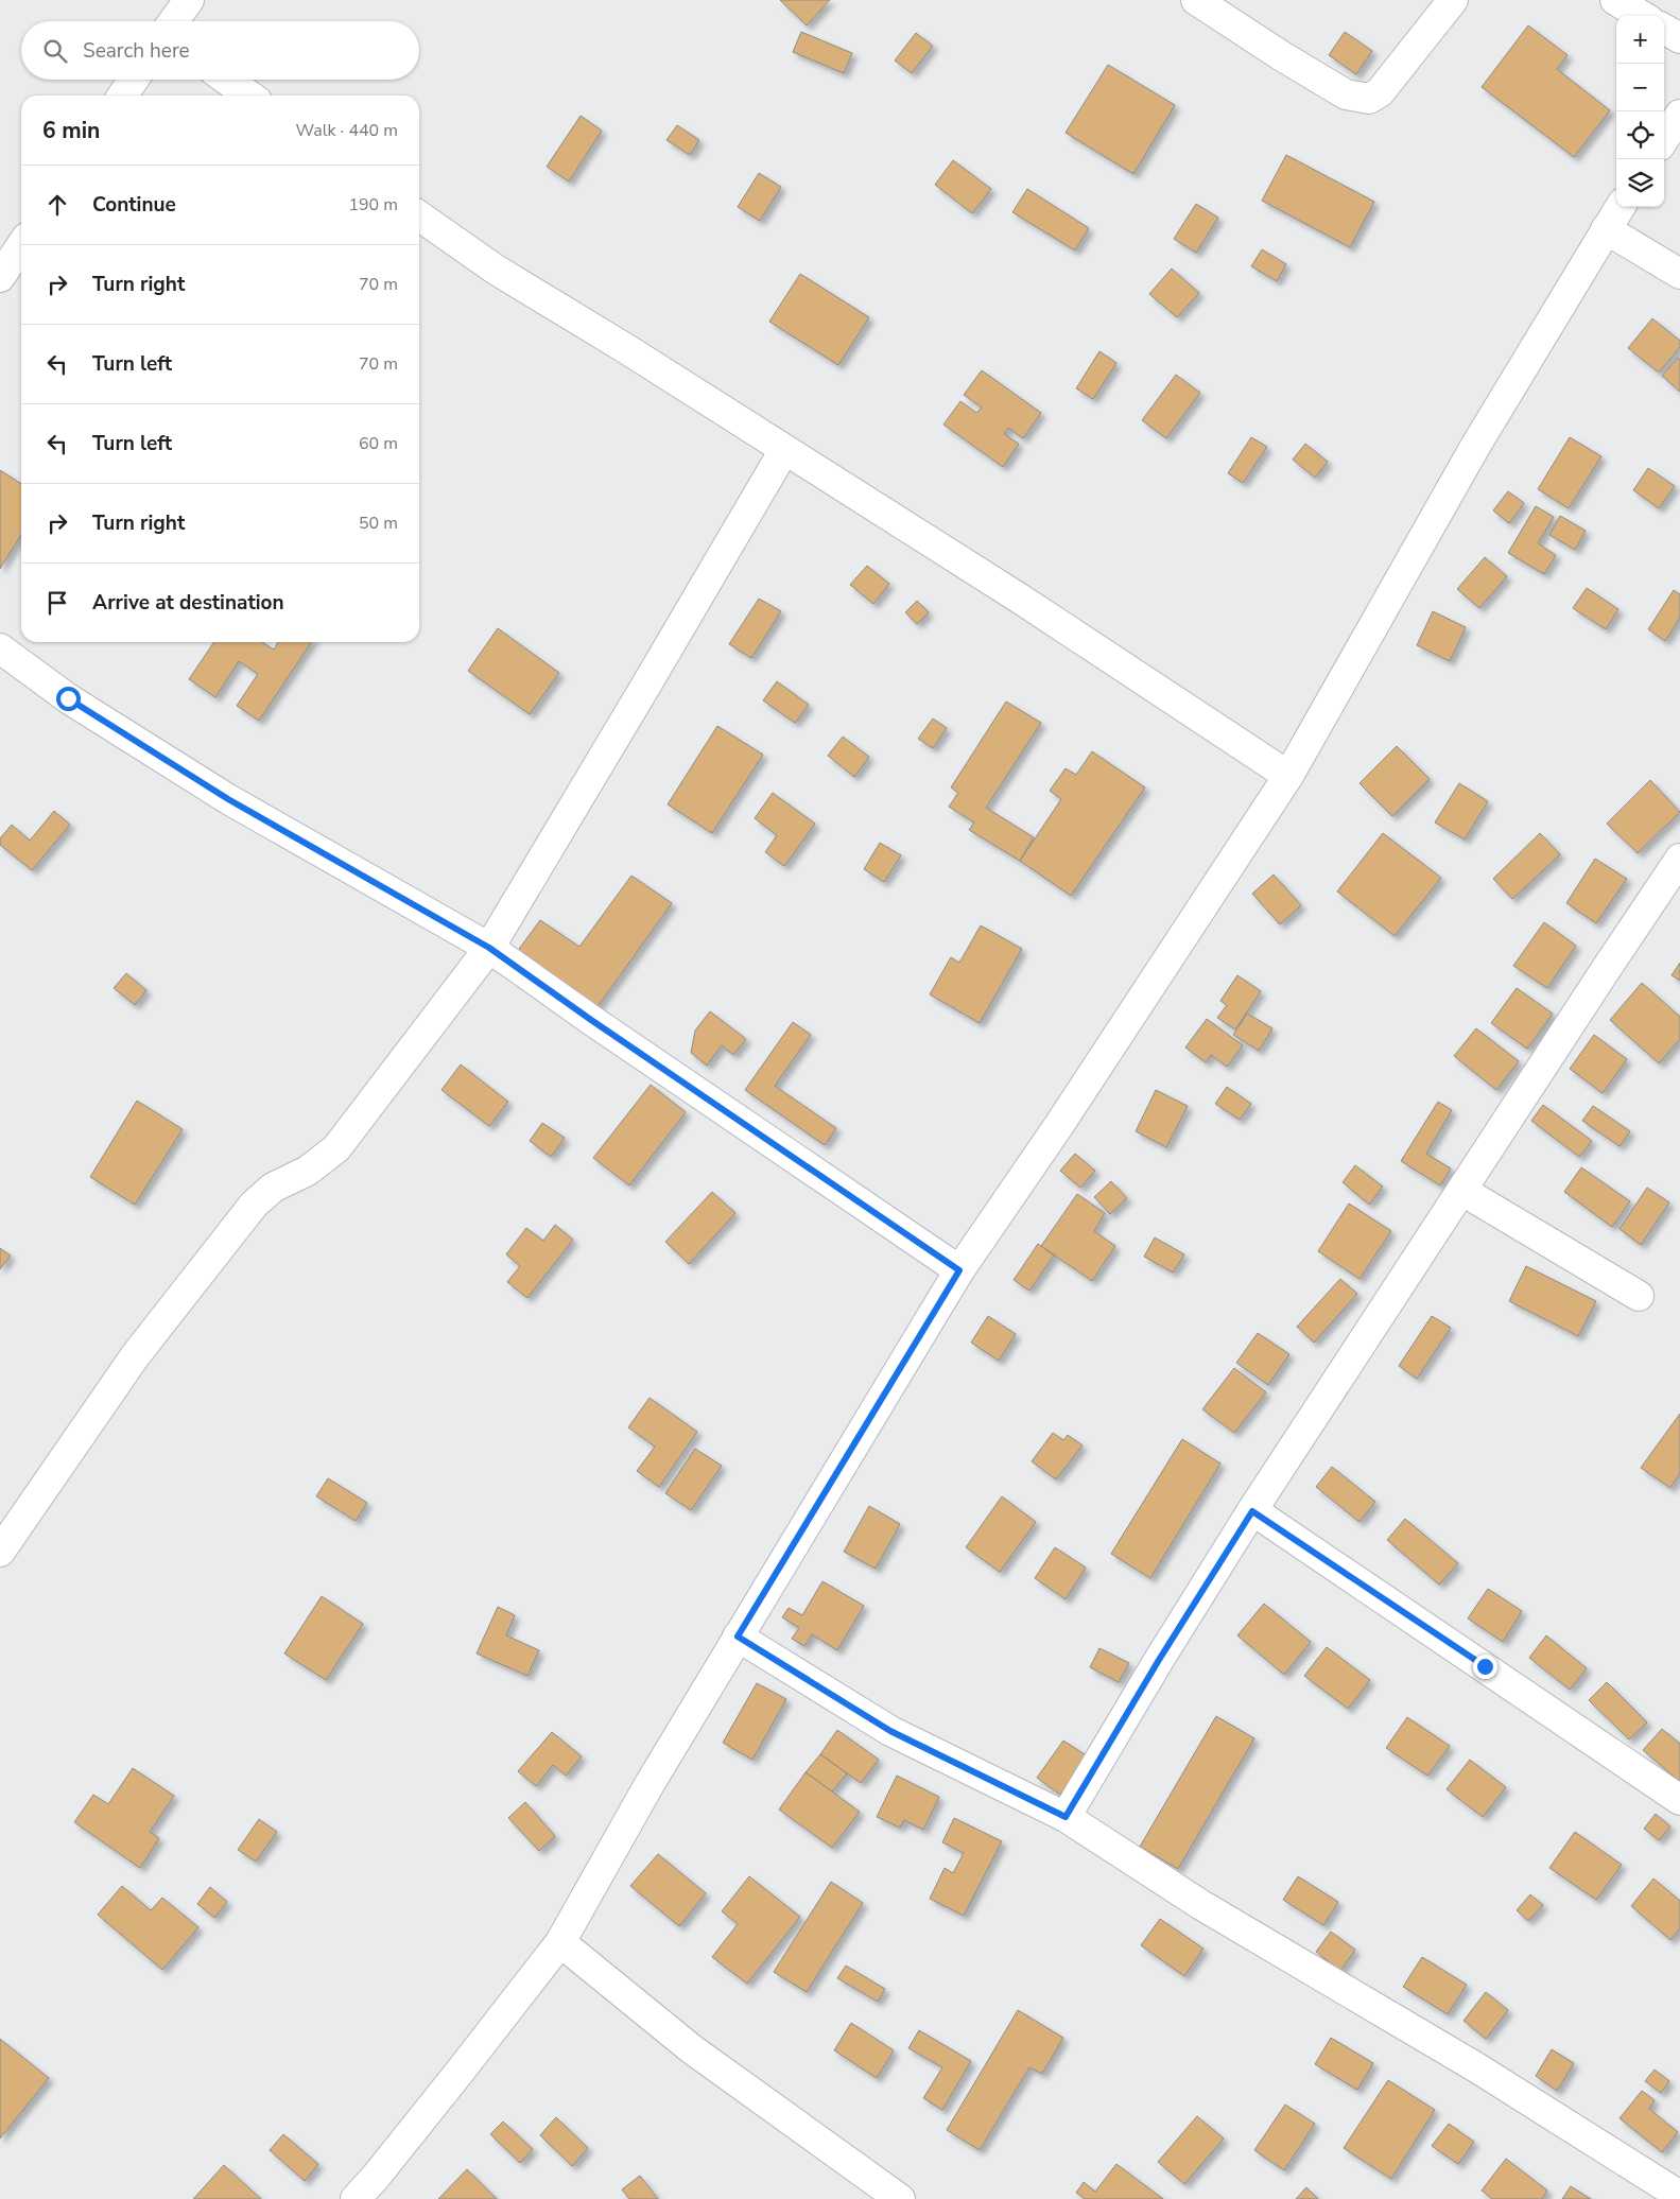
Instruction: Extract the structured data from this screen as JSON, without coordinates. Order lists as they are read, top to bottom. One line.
{"page":{"map_buttons":["+","−"],"search":"Search here","heading":["6 min","Walk · 440 m"],"list":[["Continue","190 m"],["Turn right","70 m"],["Turn left","70 m"],["Turn left","60 m"],["Turn right","50 m"],"Arrive at destination"]}}
